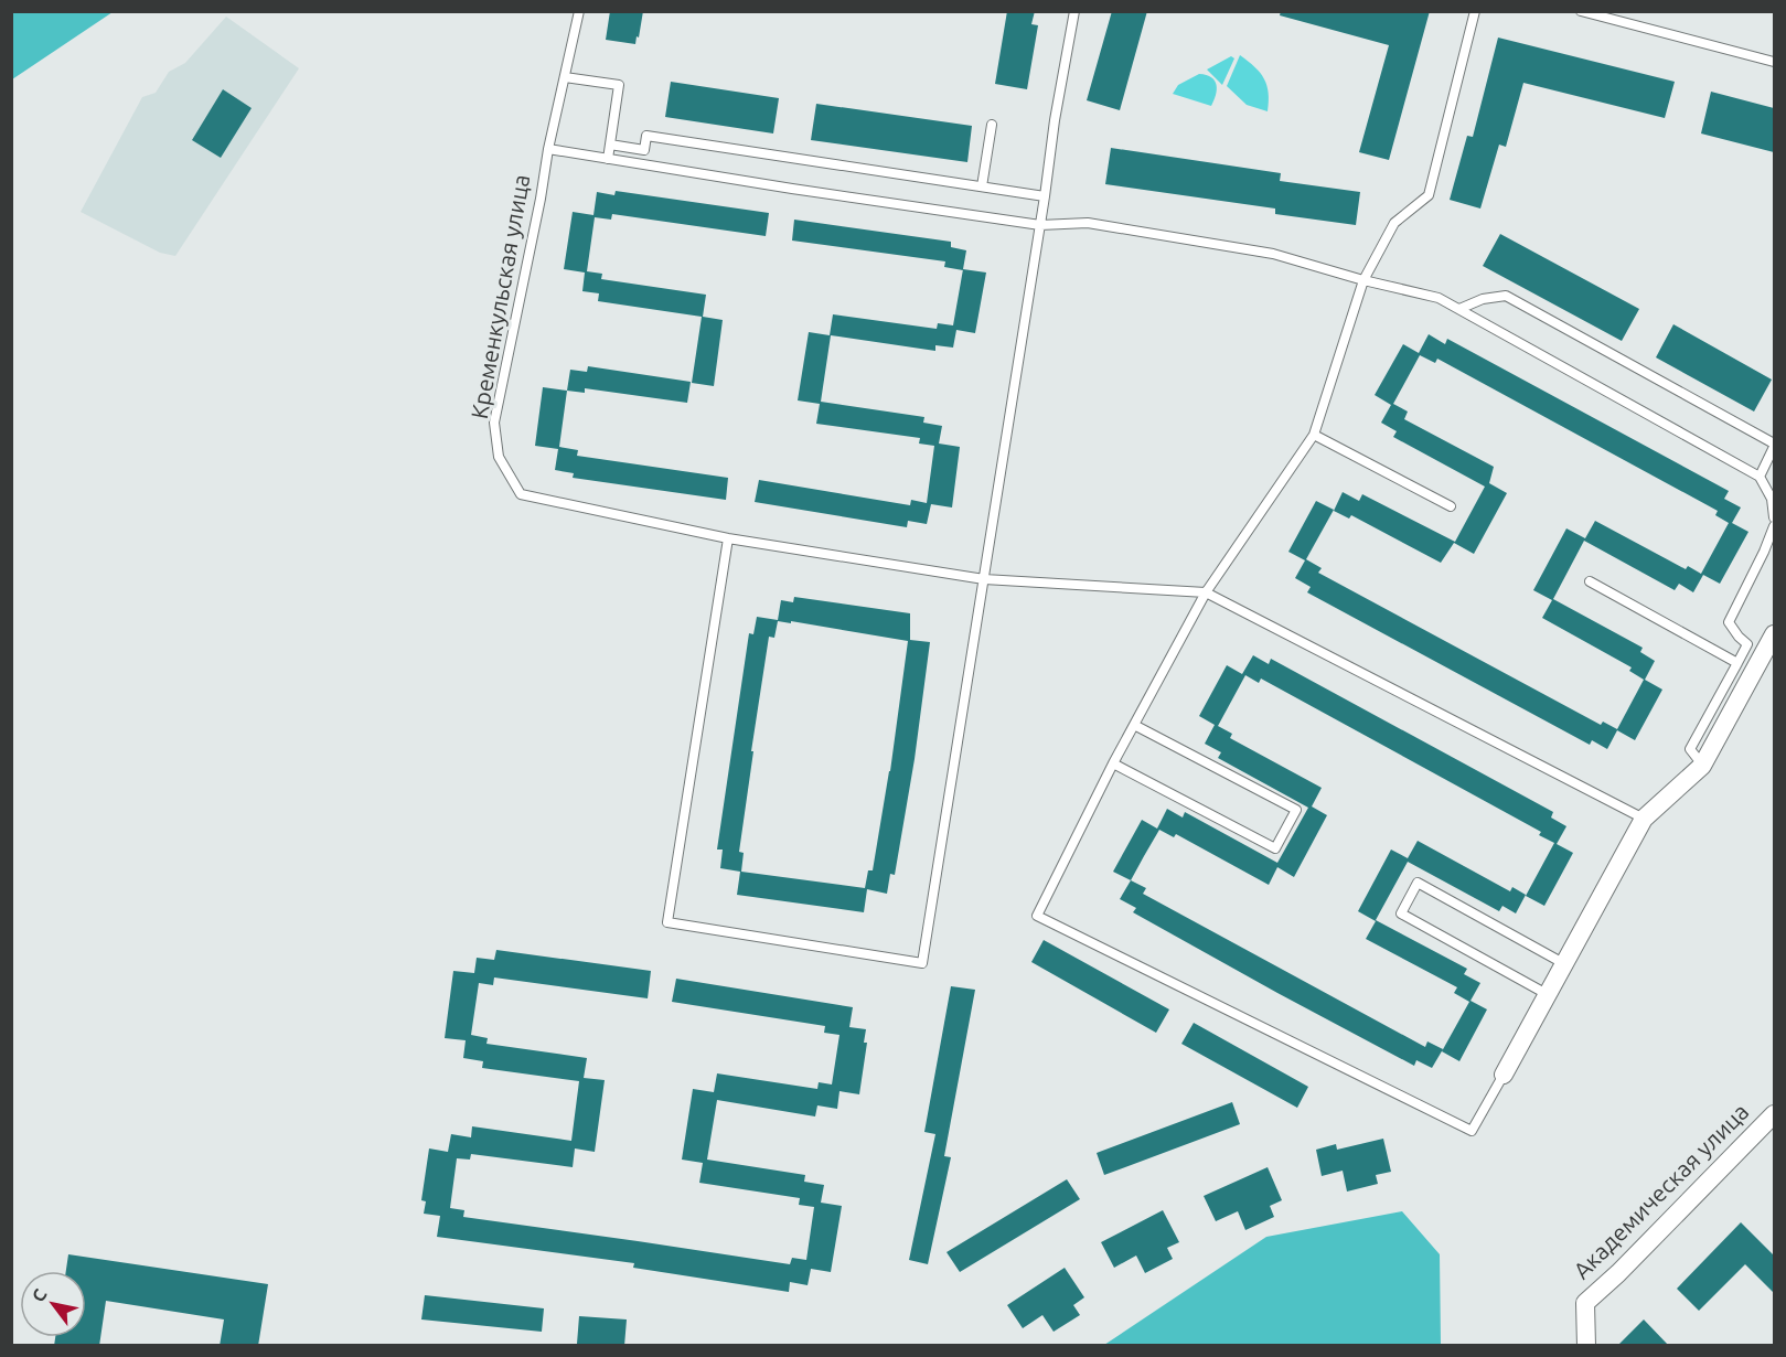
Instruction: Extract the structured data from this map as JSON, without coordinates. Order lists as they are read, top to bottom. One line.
{"streets":{"street":["Академическая улица"],"lane":["Кременкульская улица"]},"north":"top left"}
